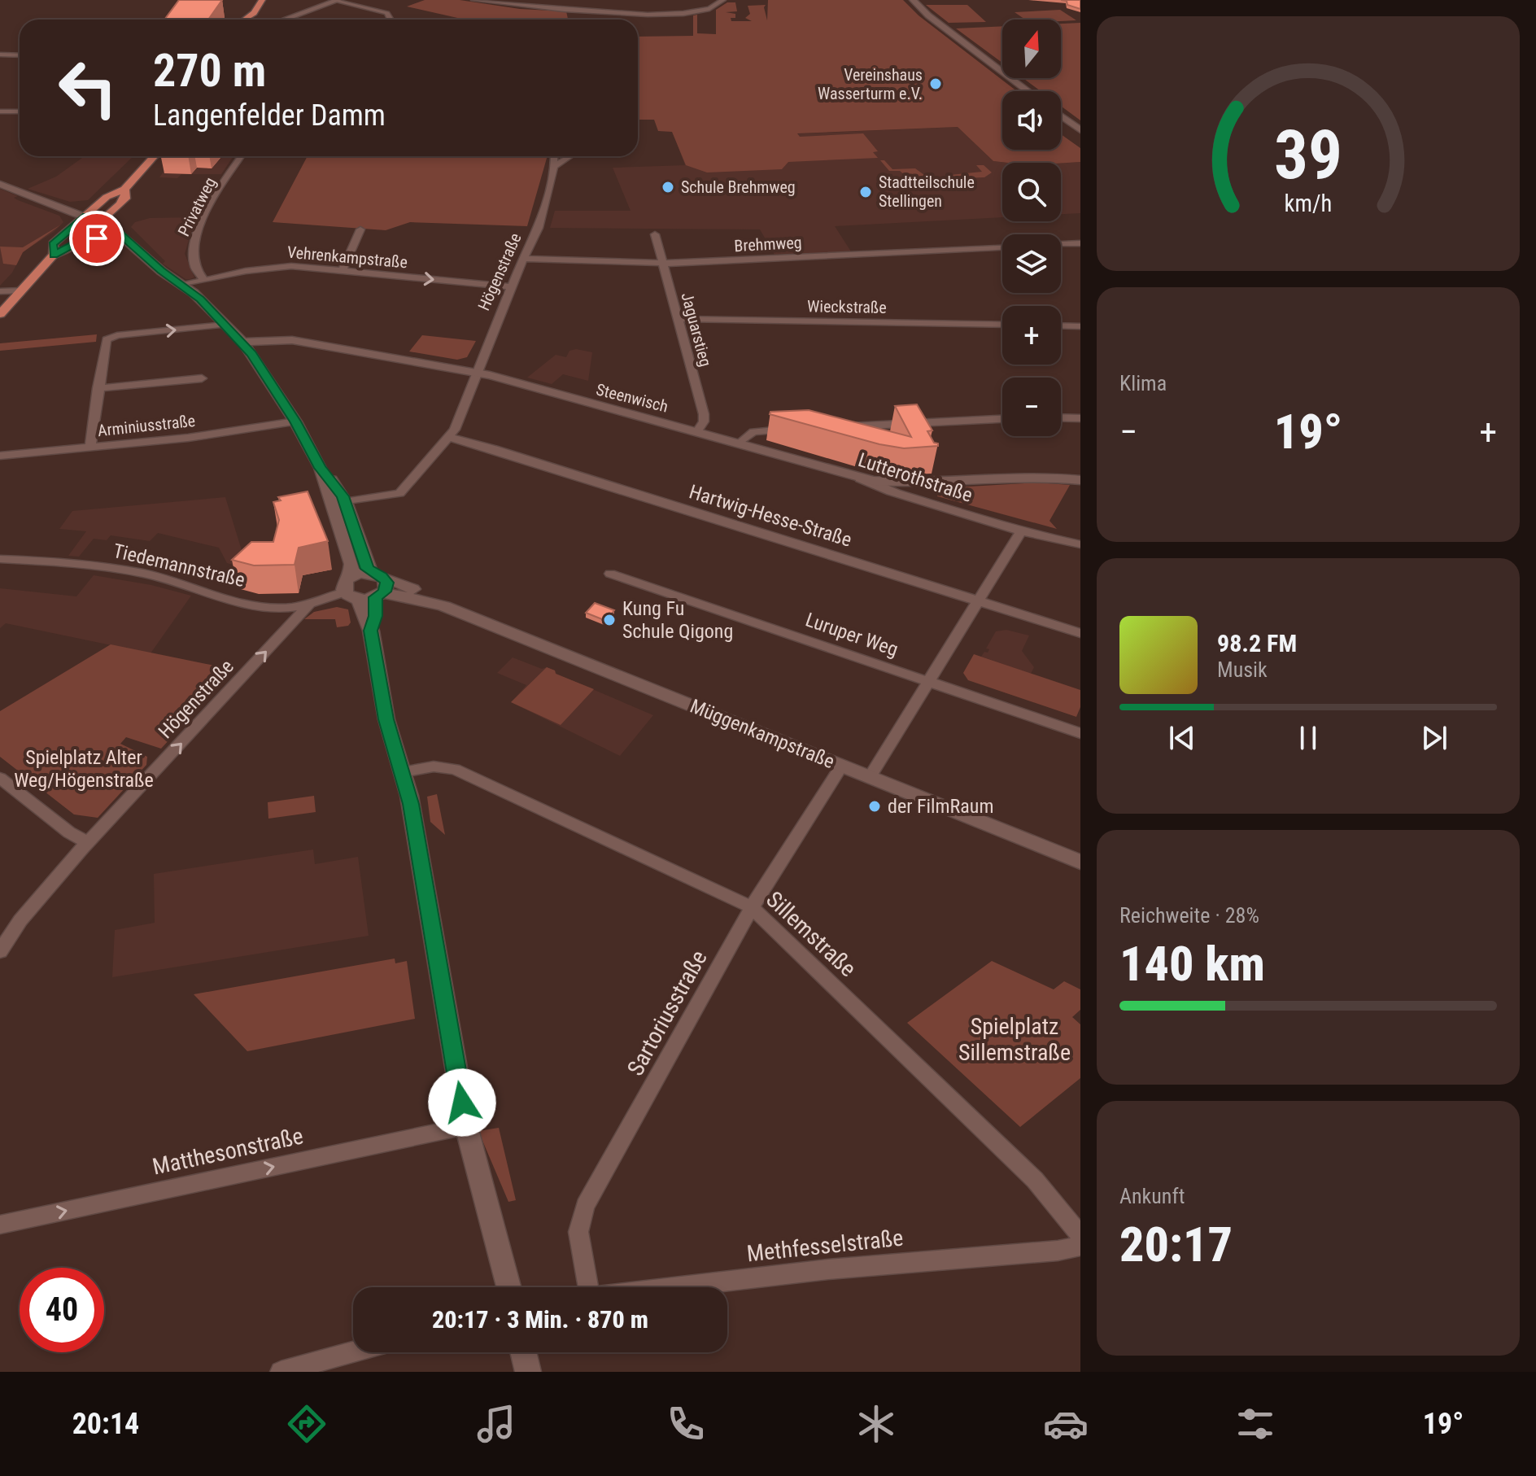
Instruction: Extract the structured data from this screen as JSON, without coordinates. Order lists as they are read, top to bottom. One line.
{"streets":{"street":["Privatweg","Brehmweg","Vehrenkampstraße","Högenstraße","Wieckstraße","Jaguarstieg","Steenwisch","Arminiusstraße","Lutterothstraße","Hartwig-Hesse-Straße","Tiedemannstraße","Luruper Weg","Müggenkampstraße","Sillemstraße","Sartoriusstraße","Matthesonstraße","Methfesselstraße"]},"crossings":[["Privatweg","Vehrenkampstraße"],["Brehmweg","Högenstraße"],["Brehmweg","Jaguarstieg"],["Vehrenkampstraße","Högenstraße"],["Högenstraße","Steenwisch"],["Högenstraße","Hartwig-Hesse-Straße"],["Högenstraße","Tiedemannstraße"],["Wieckstraße","Jaguarstieg"],["Jaguarstieg","Steenwisch"],["Steenwisch","Lutterothstraße"],["Müggenkampstraße","Sartoriusstraße"],["Sillemstraße","Sartoriusstraße"]],"one_way":["Vehrenkampstraße","Högenstraße","Matthesonstraße"],"parks":["Spielplatz Alter Weg/Högenstraße","Spielplatz Sillemstraße"],"places":["Vereinshaus Wasserturm e.V.","Schule Brehmweg","Stadtteilschule Stellingen","Kung Fu Schule Qigong","der FilmRaum"],"north":"top","page":{"map_buttons":["+","−"],"turn":["270 m","Langenfelder Damm"],"tile":["Klima",["Reichweite · 28%","140 km"],["Ankunft","20:17"]],"heat":["−","19°","+"],"song":["98.2 FM","Musik"],"limit":"40","trip":"20:17 · 3 Min. · 870 m","tabs":["20:14","19°"],"gauge":["39","km/h"]}}
